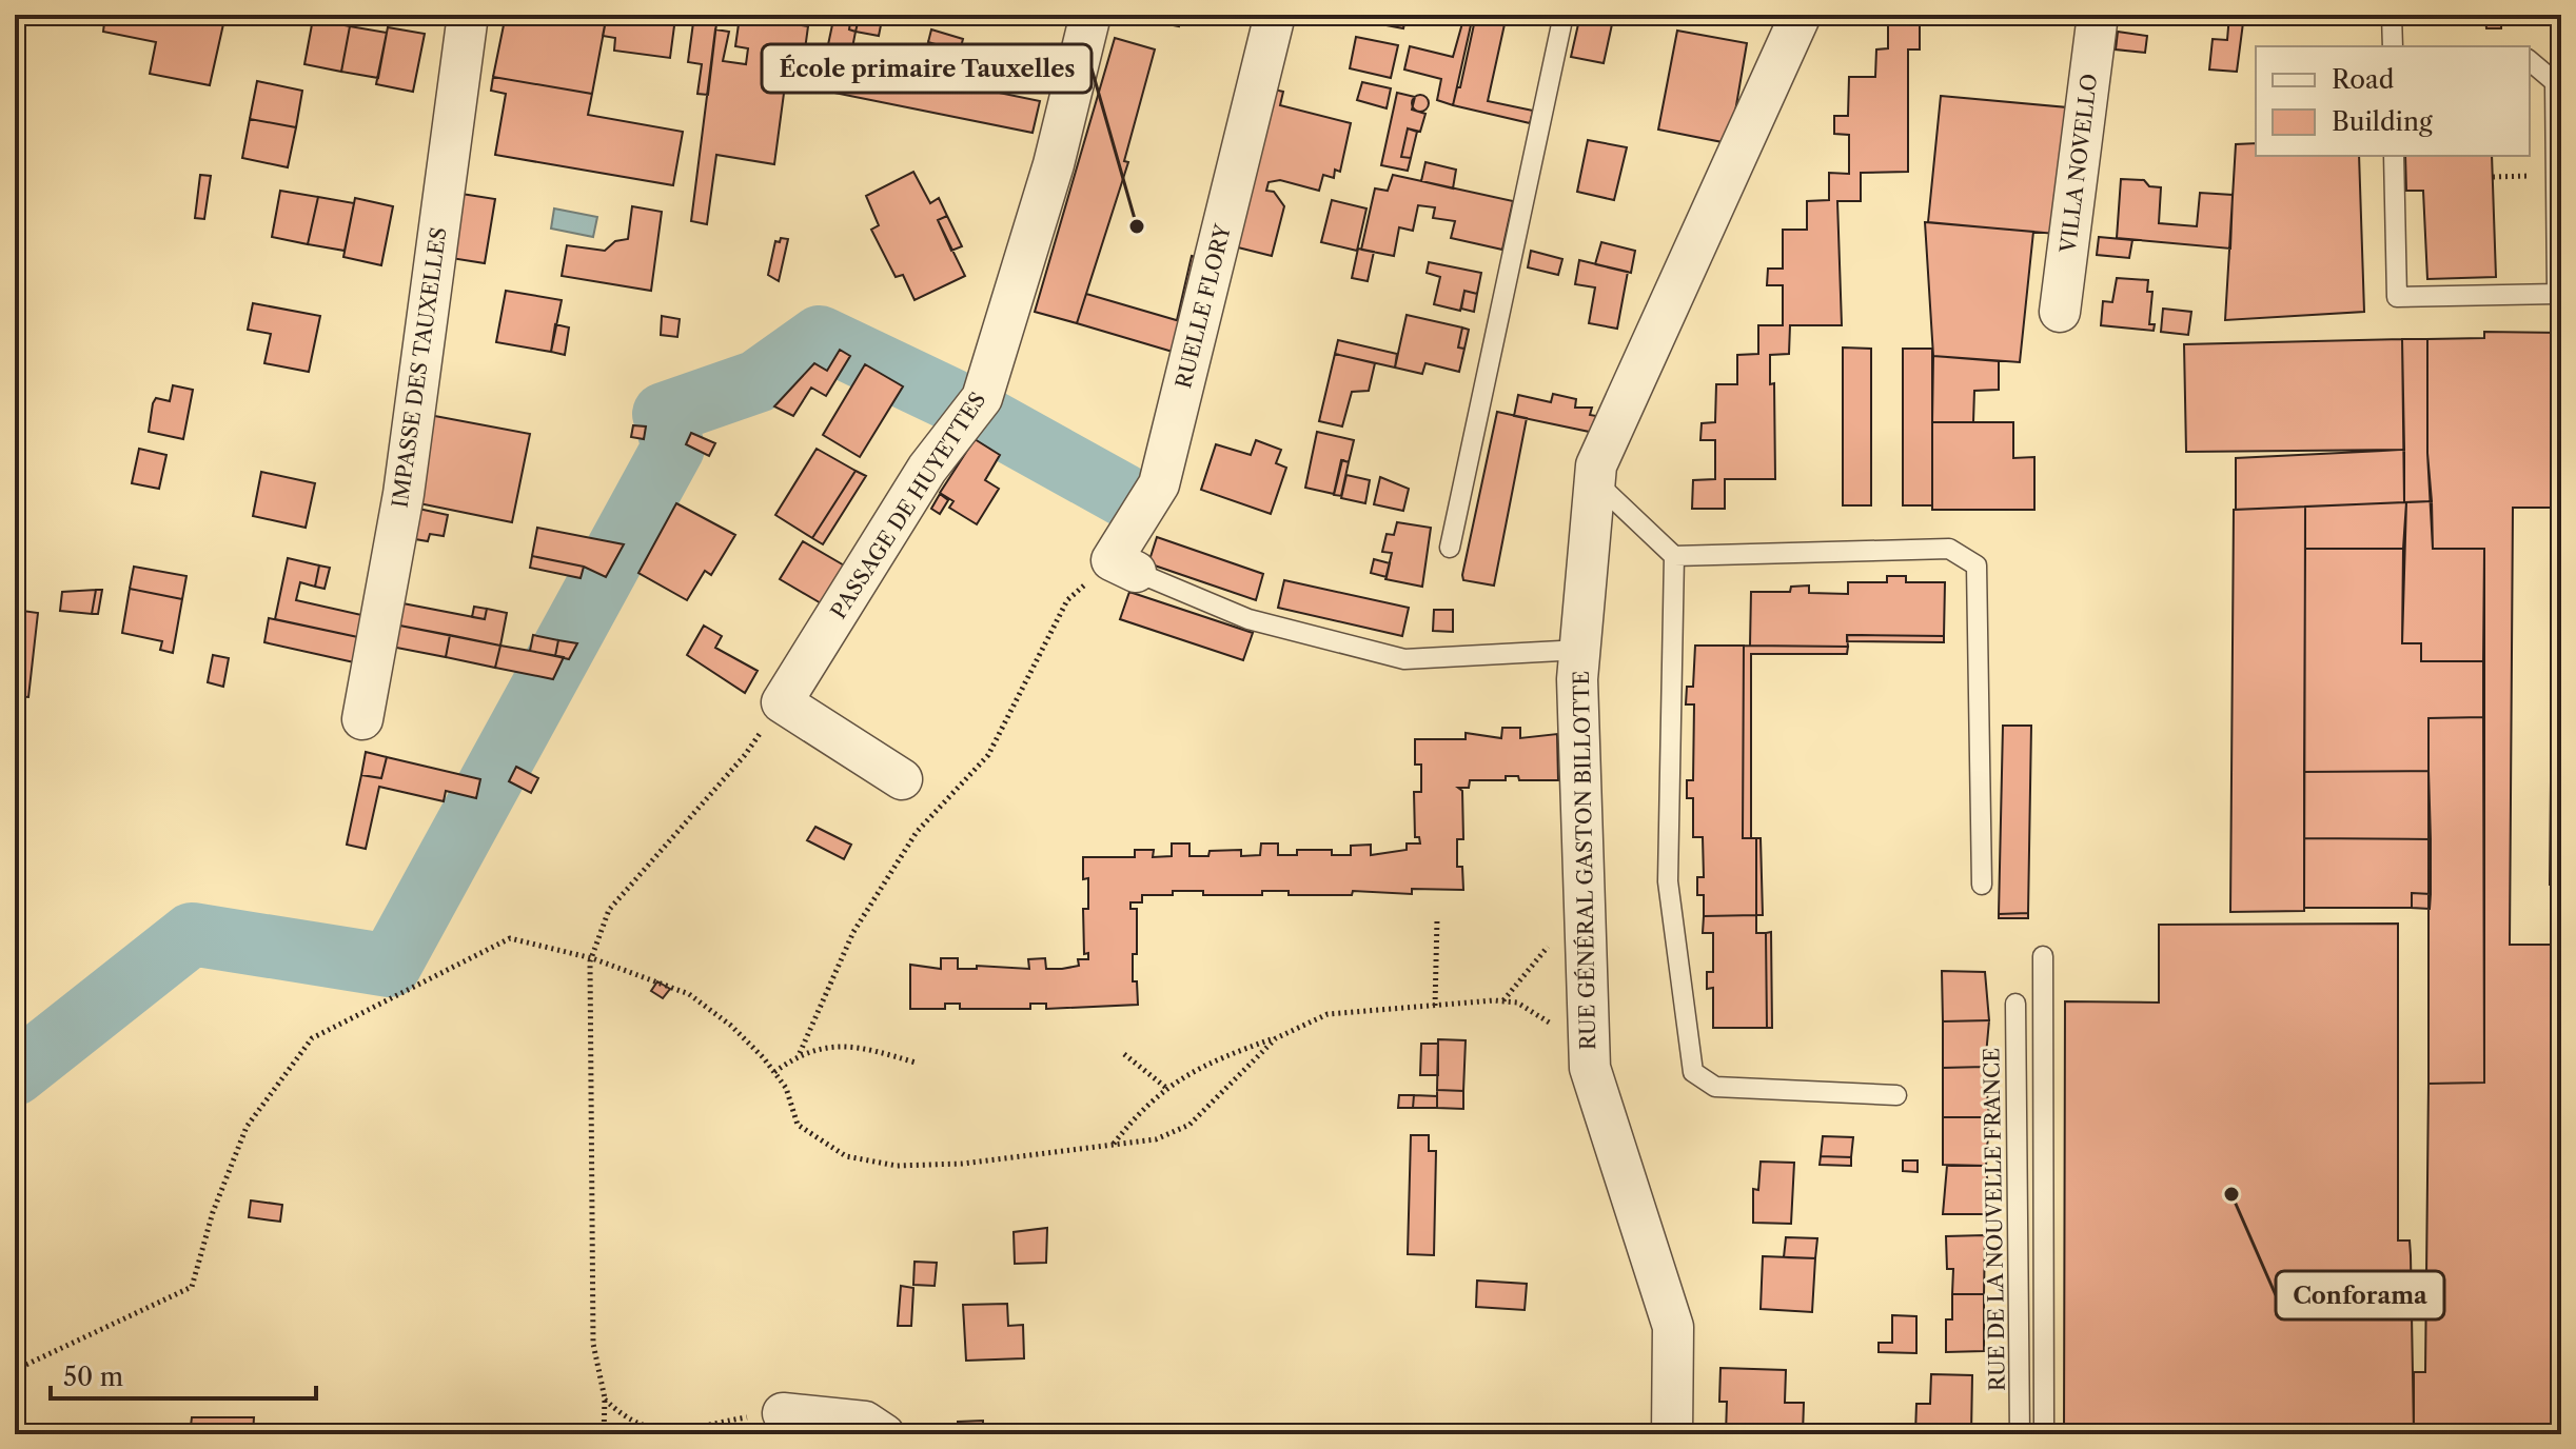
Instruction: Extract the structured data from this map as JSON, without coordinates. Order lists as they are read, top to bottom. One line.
{"streets":{"street":["VILLA NOVELLO","RUELLE FLORY","IMPASSE DES TAUXELLES","PASSAGE DE HUYETTES","RUE GÉNÉRAL GASTON BILLOTTE"],"lane":["RUE DE LA NOUVELLE FRANCE"]},"places":["École primaire Tauxelles","Conforama"],"legend":["Road","Building"],"scale_bar":"50 m"}
